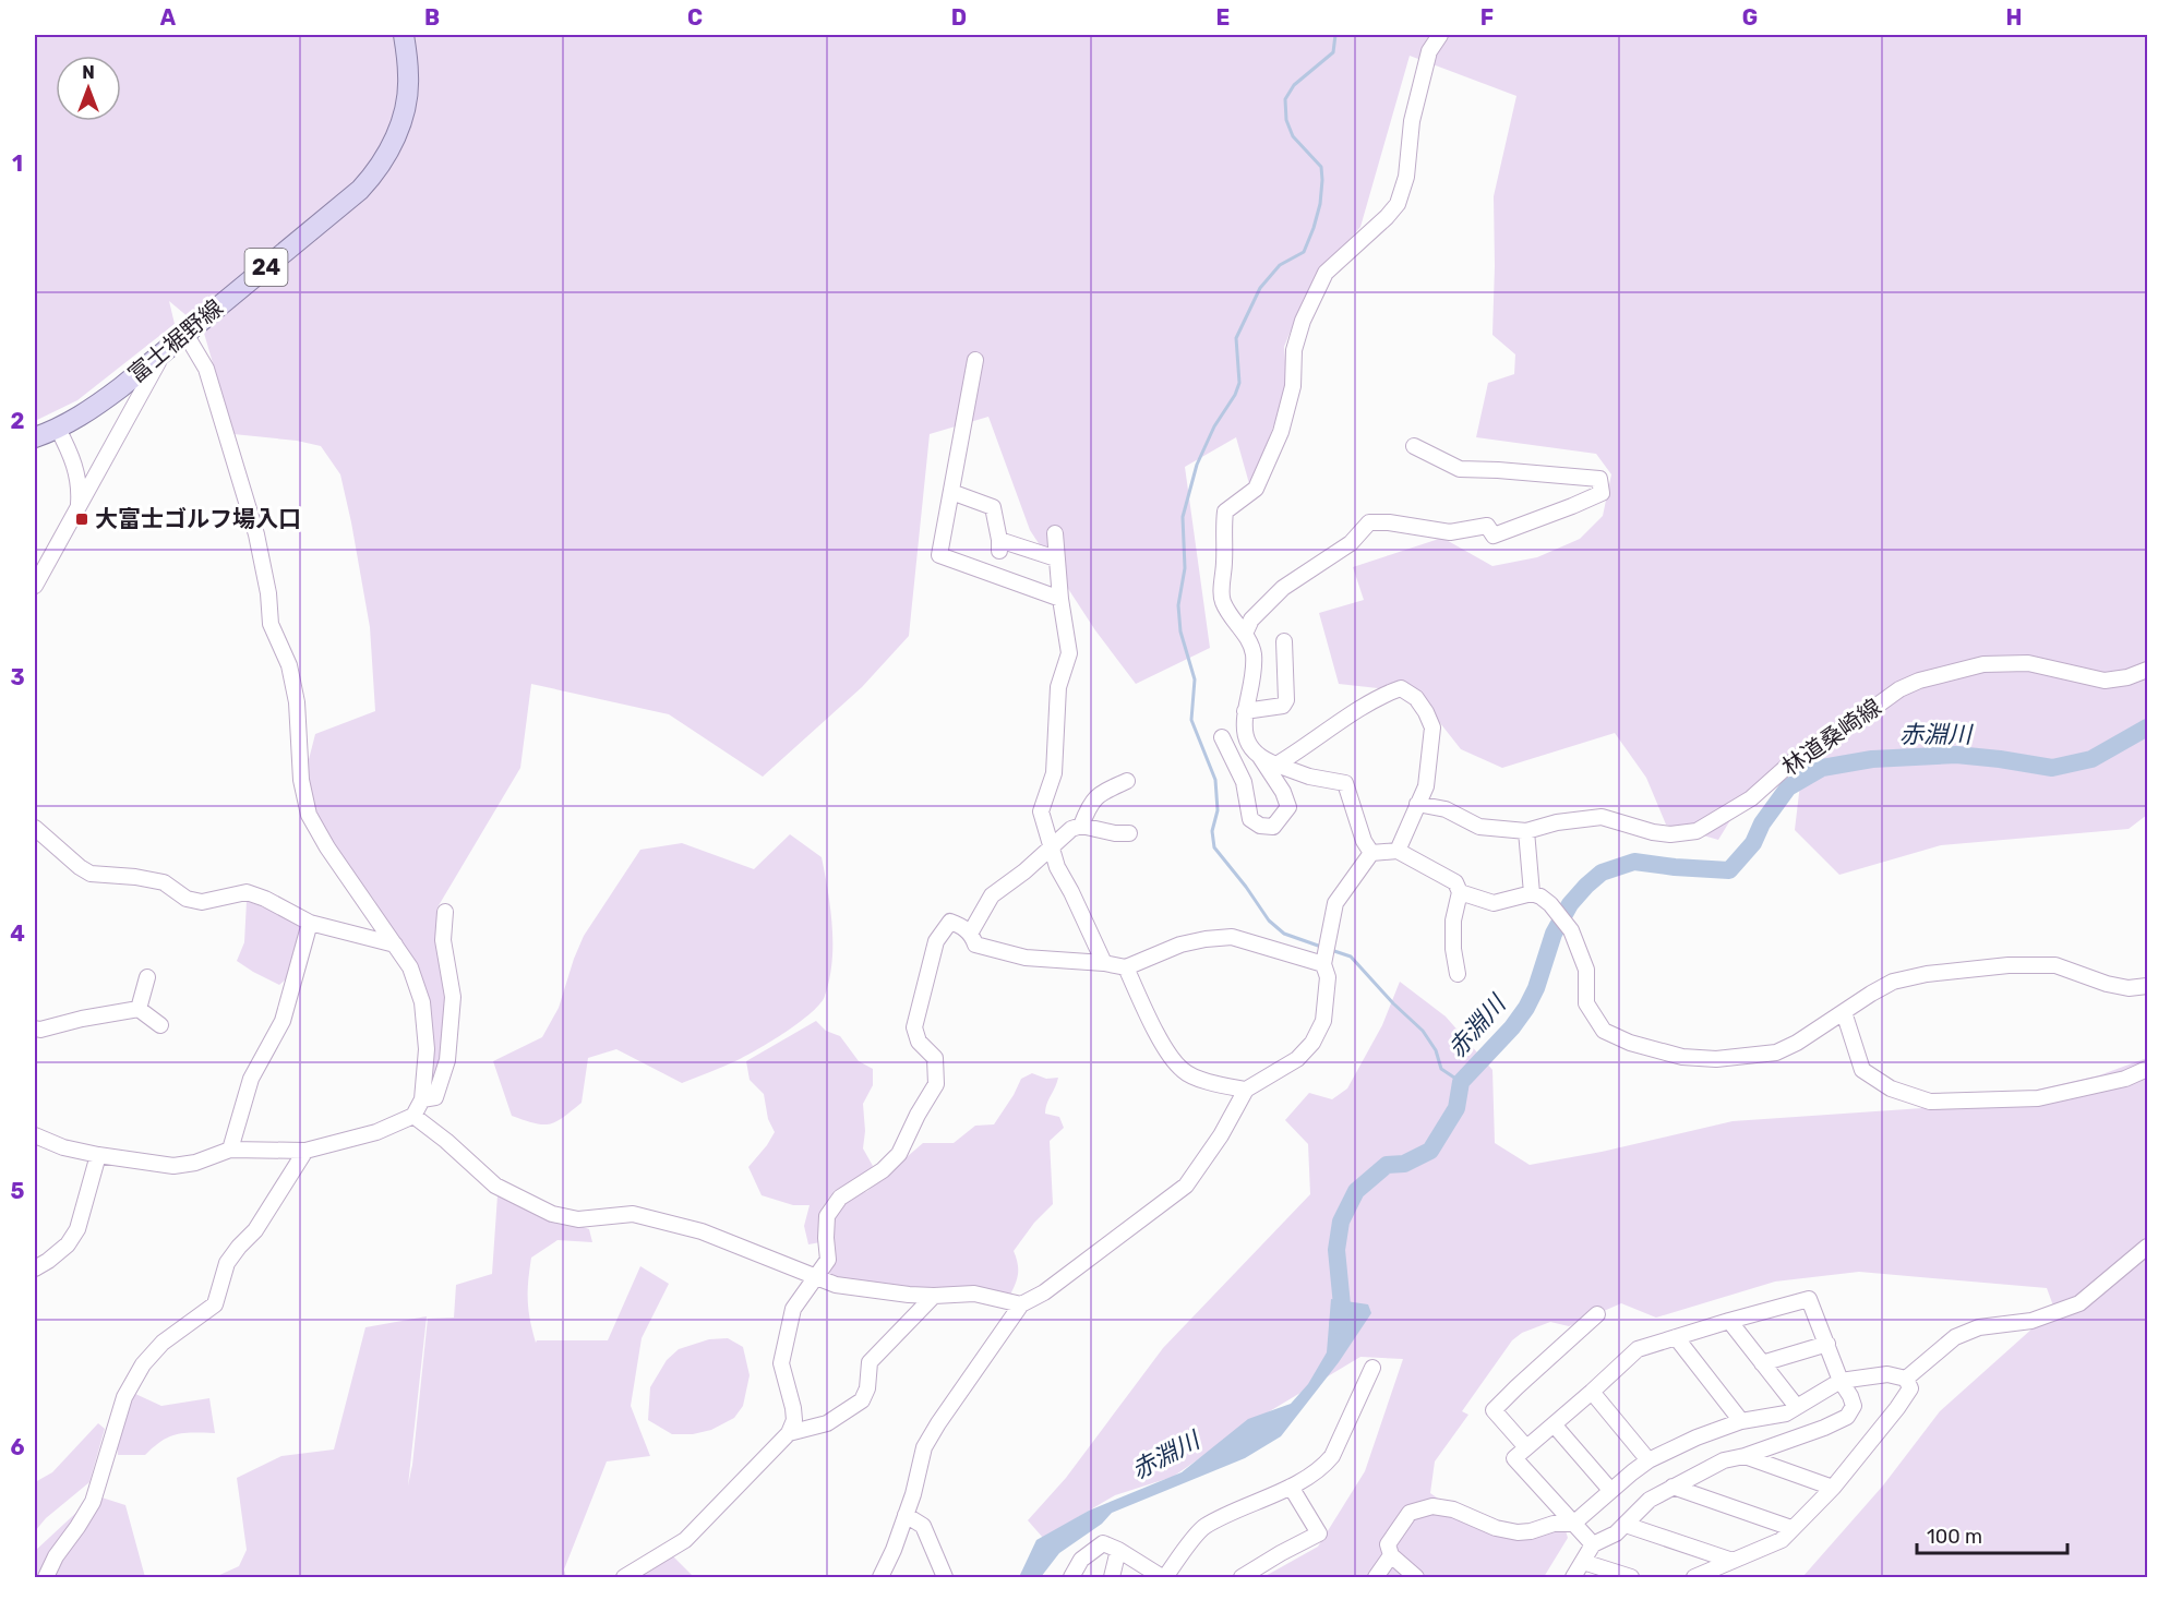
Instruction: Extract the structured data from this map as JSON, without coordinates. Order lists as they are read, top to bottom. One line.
{"streets":{"main road":["24","富士裾野線"],"street":["林道桑崎線"]},"water":["赤淵川"],"places":{"transit":["大富士ゴルフ場入口"]},"scale_bar":"100 m","north":"top","grid":{"columns":["A","B","C","D","E","F","G","H"],"rows":["1","2","3","4","5","6"]}}
